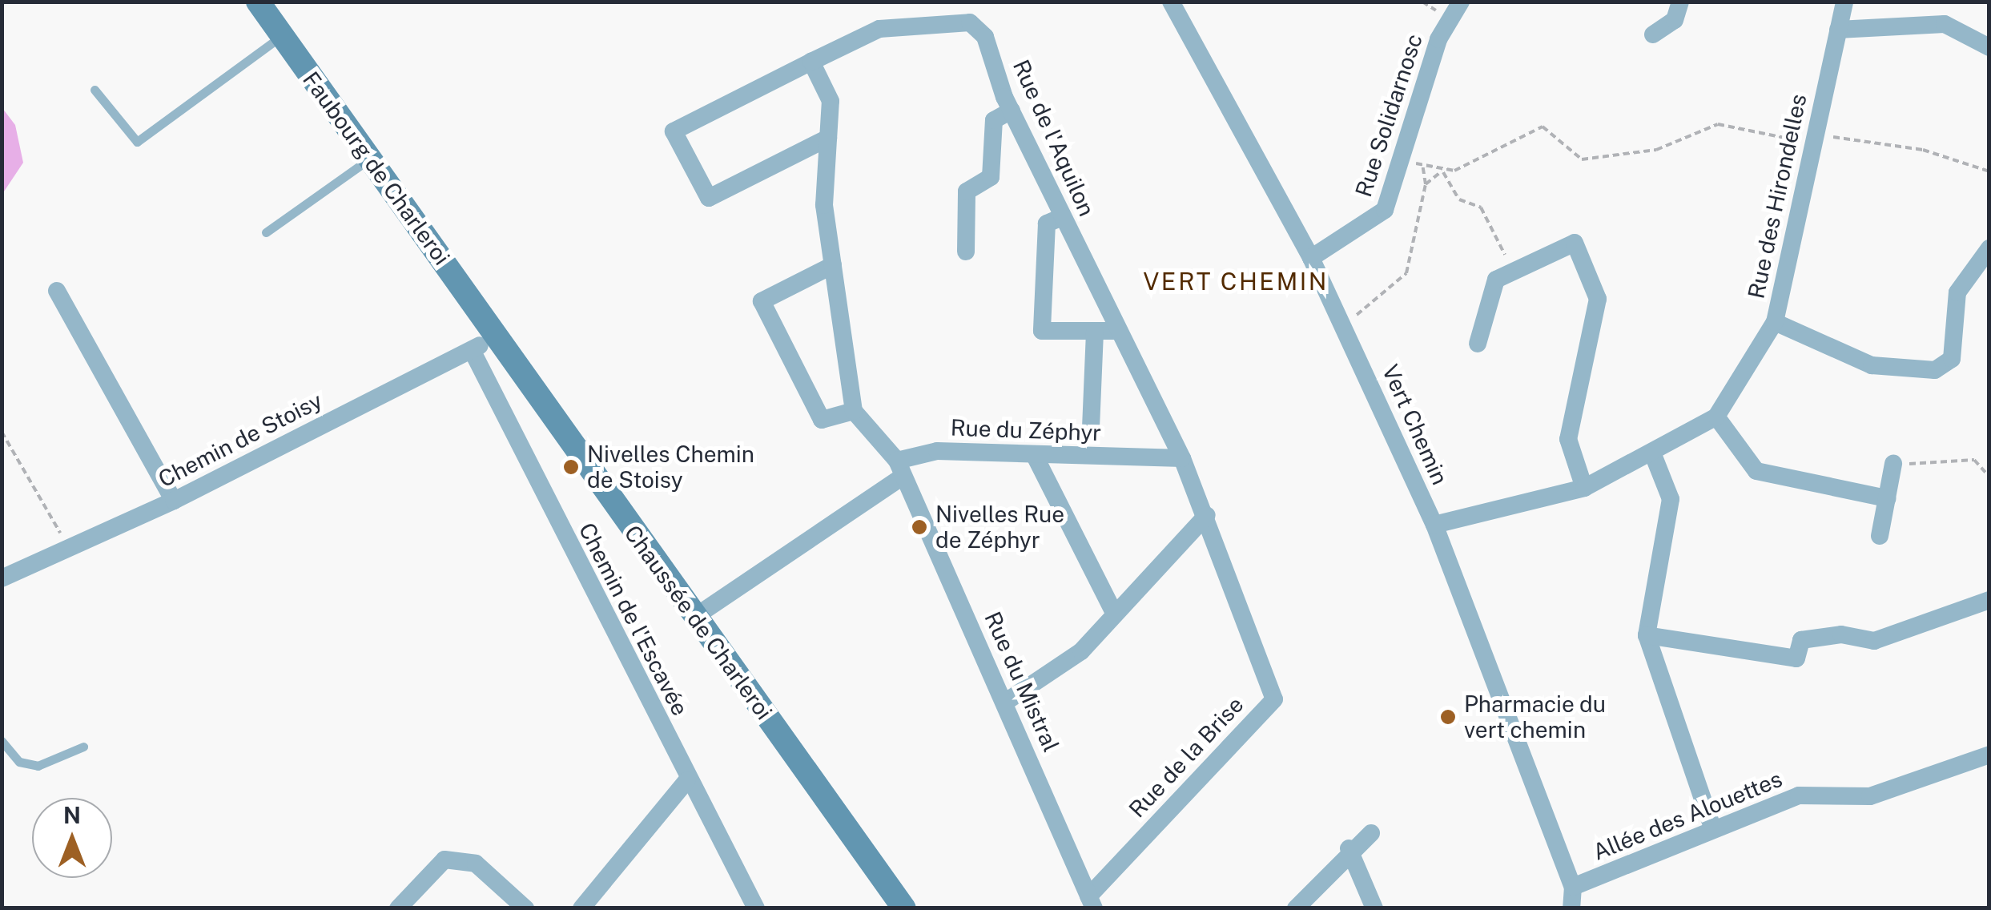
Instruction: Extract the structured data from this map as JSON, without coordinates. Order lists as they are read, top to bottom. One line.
{"streets":{"main road":["Faubourg de Charleroi","Chaussée de Charleroi"],"street":["Rue Solidarnosc","Rue de l'Aquilon","Rue des Hirondelles","Vert Chemin","Rue du Zéphyr","Chemin de Stoisy","Chemin de l'Escavée","Rue du Mistral","Rue de la Brise","Allée des Alouettes"]},"crossings":[["Rue Solidarnosc","Vert Chemin"],["Rue de l'Aquilon","Rue du Zéphyr"],["Rue de l'Aquilon","Rue de la Brise"],["Faubourg de Charleroi","Chemin de Stoisy"],["Faubourg de Charleroi","Chaussée de Charleroi"],["Rue des Hirondelles","Vert Chemin"],["Vert Chemin","Allée des Alouettes"],["Rue du Zéphyr","Chaussée de Charleroi"],["Rue du Zéphyr","Rue du Mistral"],["Rue du Zéphyr","Rue de la Brise"],["Chemin de Stoisy","Chemin de l'Escavée"],["Chemin de Stoisy","Chaussée de Charleroi"],["Rue du Mistral","Rue de la Brise"]],"districts":["VERT CHEMIN"],"places":["Nivelles Chemin de Stoisy","Nivelles Rue de Zéphyr","Pharmacie du vert chemin"],"north":"top"}
